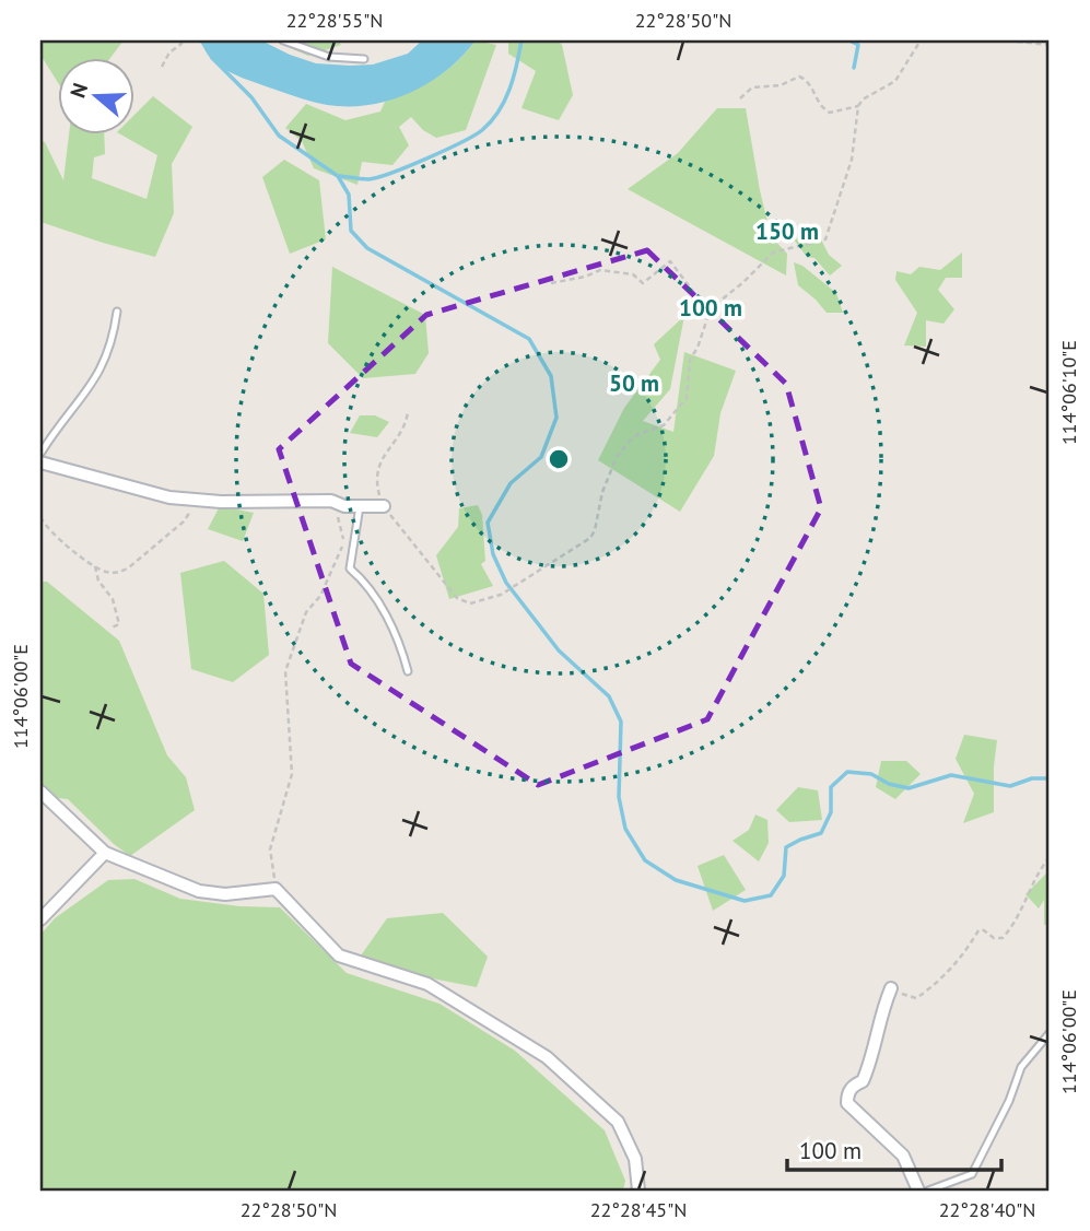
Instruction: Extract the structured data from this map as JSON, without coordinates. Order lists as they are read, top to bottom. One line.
{"scale_bar":"100 m","north":"left","coordinates":["22°28'55\"N","22°28'50\"N","114°06'10\"E","114°06'00\"E","22°28'45\"N","22°28'40\"N"],"rings":["150 m","100 m","50 m"]}
